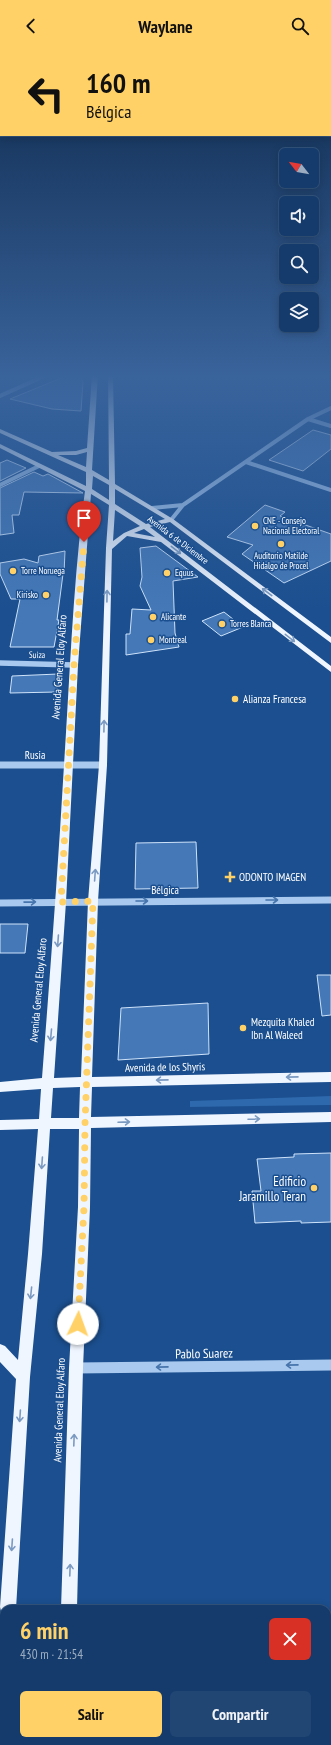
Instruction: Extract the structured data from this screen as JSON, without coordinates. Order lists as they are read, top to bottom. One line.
{"streets":{"main road":["Avenida 6 de Diciembre","Avenida General Eloy Alfaro","Avenida de los Shyris"],"street":["Suiza","Rusia","Bélgica","Pablo Suarez"]},"crossings":[["Avenida 6 de Diciembre","Avenida General Eloy Alfaro"],["Suiza","Avenida General Eloy Alfaro"],["Avenida General Eloy Alfaro","Rusia"],["Avenida General Eloy Alfaro","Bélgica"],["Avenida General Eloy Alfaro","Avenida de los Shyris"],["Avenida General Eloy Alfaro","Pablo Suarez"]],"one_way":["Bélgica","Pablo Suarez"],"places":{"other":["CNE - Consejo Nacional Electoral","Auditorio Matilde Hidalgo de Procel","Torre Noruega","Equus","Kirisko","Alicante","Torres Blanca","Montreal","Alianza Francesa","Mezquita Khaled Ibn Al Waleed","Edificio Jaramillo Teran"],"health":["ODONTO IMAGEN"]},"north":"top left","page":{"header":"Waylane","turn":["160 m","Bélgica"],"heading":["6 min","430 m · 21:54"],"buttons":["Salir","Compartir"]}}
